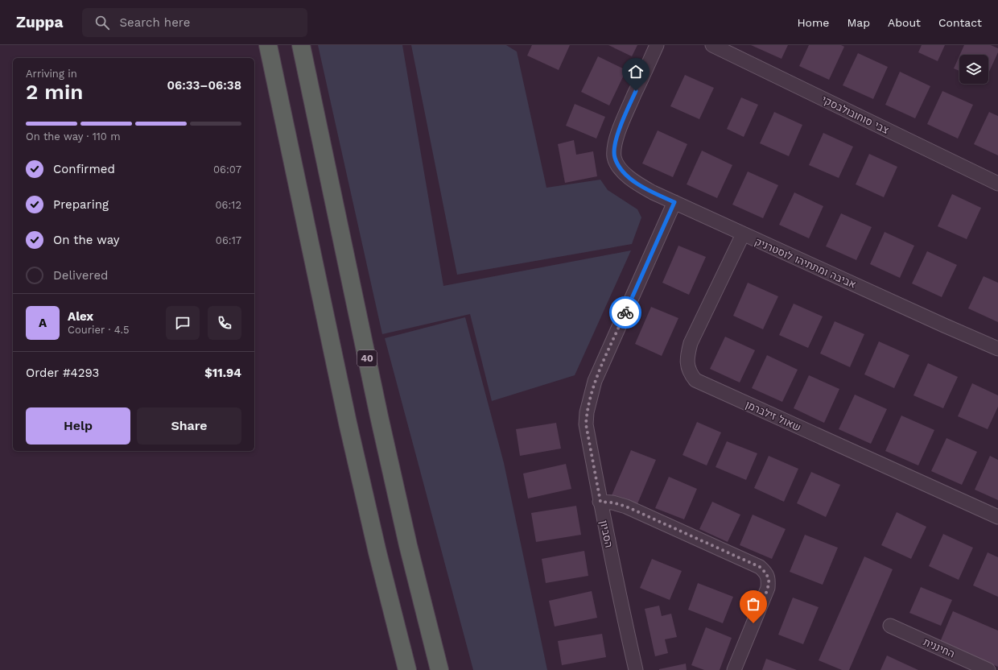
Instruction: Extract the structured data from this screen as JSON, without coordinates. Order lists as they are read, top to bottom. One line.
{"streets":{"highway":["40"],"street":["צבי סוחובולבסקי","אביבה ומתתיהו לוסטרניק","שאול זילברמן","הסביון","החיננית"]},"crossings":[["אביבה ומתתיהו לוסטרניק","שאול זילברמן"],["אביבה ומתתיהו לוסטרניק","הסביון"]],"page":{"header":"Zuppa","search":"Search here","nav":["Home","Map","About","Contact"],"heading":["2 min","Arriving in","06:33–06:38"],"panel":["Alex","Courier · 4.5","Order #4293","$11.94"],"bar":"On the way · 110 m","list":[["Confirmed","06:07"],["Preparing","06:12"],["On the way","06:17"],"Delivered"],"round":"A","buttons":["Help","Share"]}}
